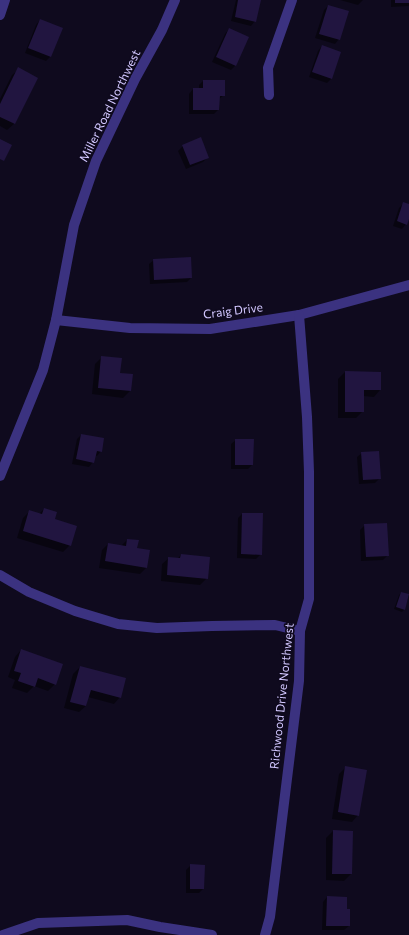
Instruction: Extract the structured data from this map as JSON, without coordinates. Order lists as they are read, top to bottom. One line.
{"streets":{"street":["Miller Road Northwest","Craig Drive","Richwood Drive Northwest"]},"crossings":[["Miller Road Northwest","Craig Drive"],["Craig Drive","Richwood Drive Northwest"]]}
